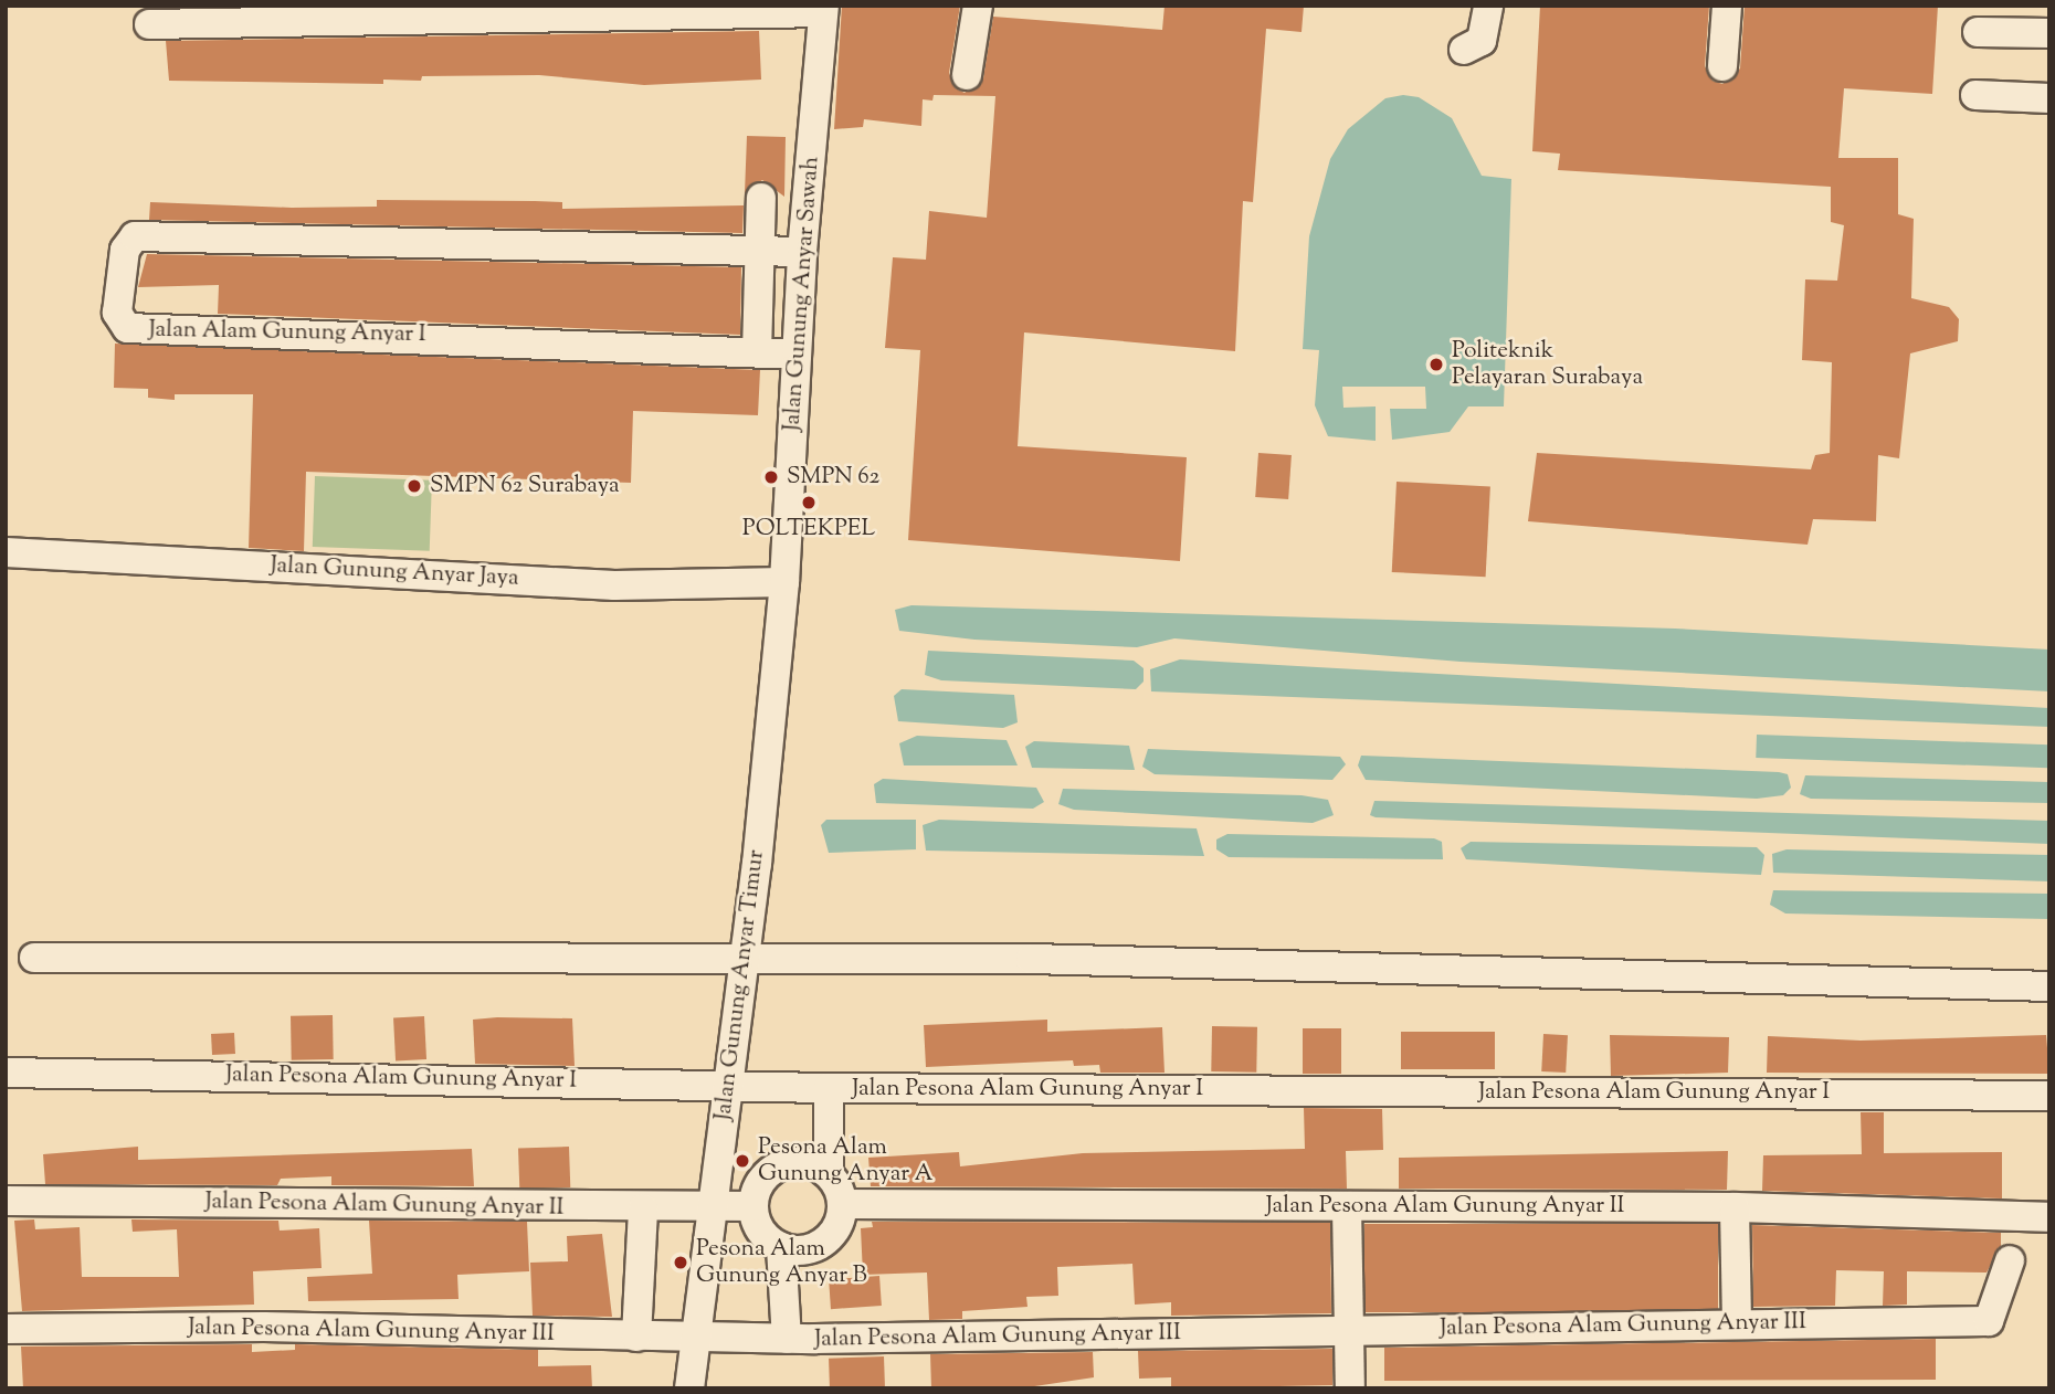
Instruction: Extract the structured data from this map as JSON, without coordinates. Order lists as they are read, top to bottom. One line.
{"streets":{"street":["Jalan Gunung Anyar Sawah","Jalan Alam Gunung Anyar I","Jalan Gunung Anyar Jaya","Jalan Gunung Anyar Timur","Jalan Pesona Alam Gunung Anyar I","Jalan Pesona Alam Gunung Anyar II","Jalan Pesona Alam Gunung Anyar III"]},"crossings":[["Jalan Gunung Anyar Sawah","Jalan Alam Gunung Anyar I"],["Jalan Gunung Anyar Sawah","Jalan Gunung Anyar Jaya"],["Jalan Gunung Anyar Sawah","Jalan Gunung Anyar Timur"],["Jalan Gunung Anyar Jaya","Jalan Gunung Anyar Timur"],["Jalan Gunung Anyar Timur","Jalan Pesona Alam Gunung Anyar I"],["Jalan Gunung Anyar Timur","Jalan Pesona Alam Gunung Anyar II"],["Jalan Gunung Anyar Timur","Jalan Pesona Alam Gunung Anyar III"]],"places":["Politeknik Pelayaran Surabaya","SMPN 62","SMPN 62 Surabaya","POLTEKPEL","Pesona Alam Gunung Anyar A","Pesona Alam Gunung Anyar B"]}
